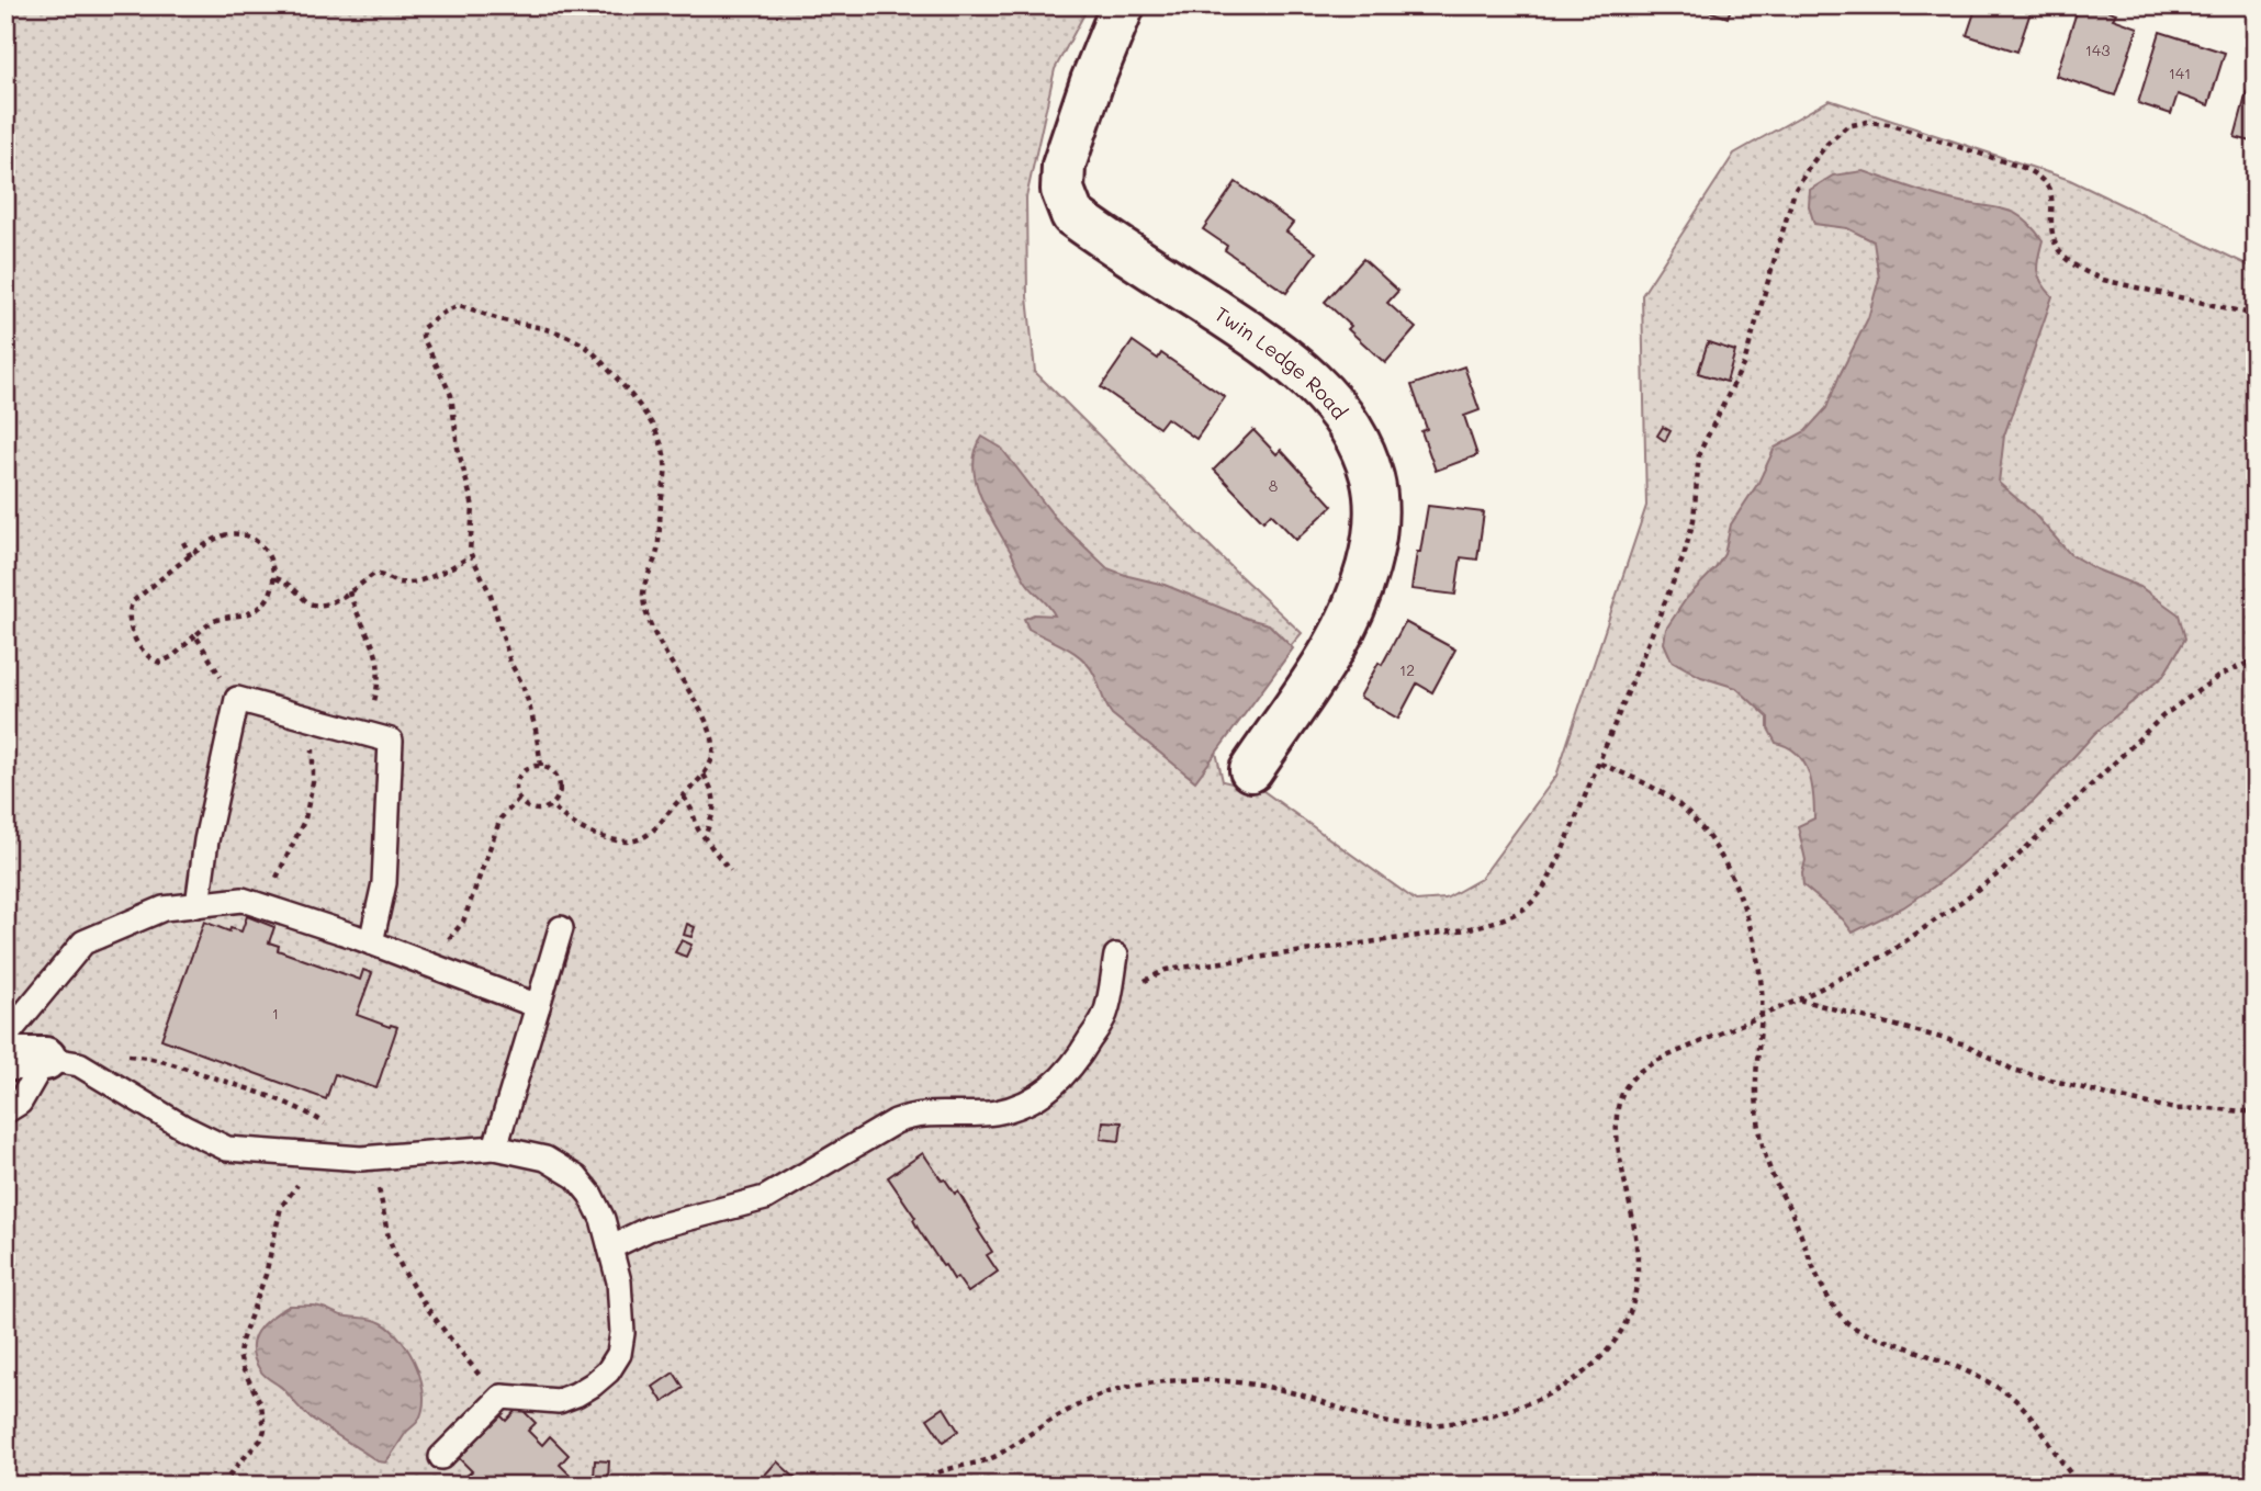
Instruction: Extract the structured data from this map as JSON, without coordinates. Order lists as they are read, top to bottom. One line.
{"streets":{"street":["Twin Ledge Road"]},"house_numbers":["143","141","8","12","1"]}
